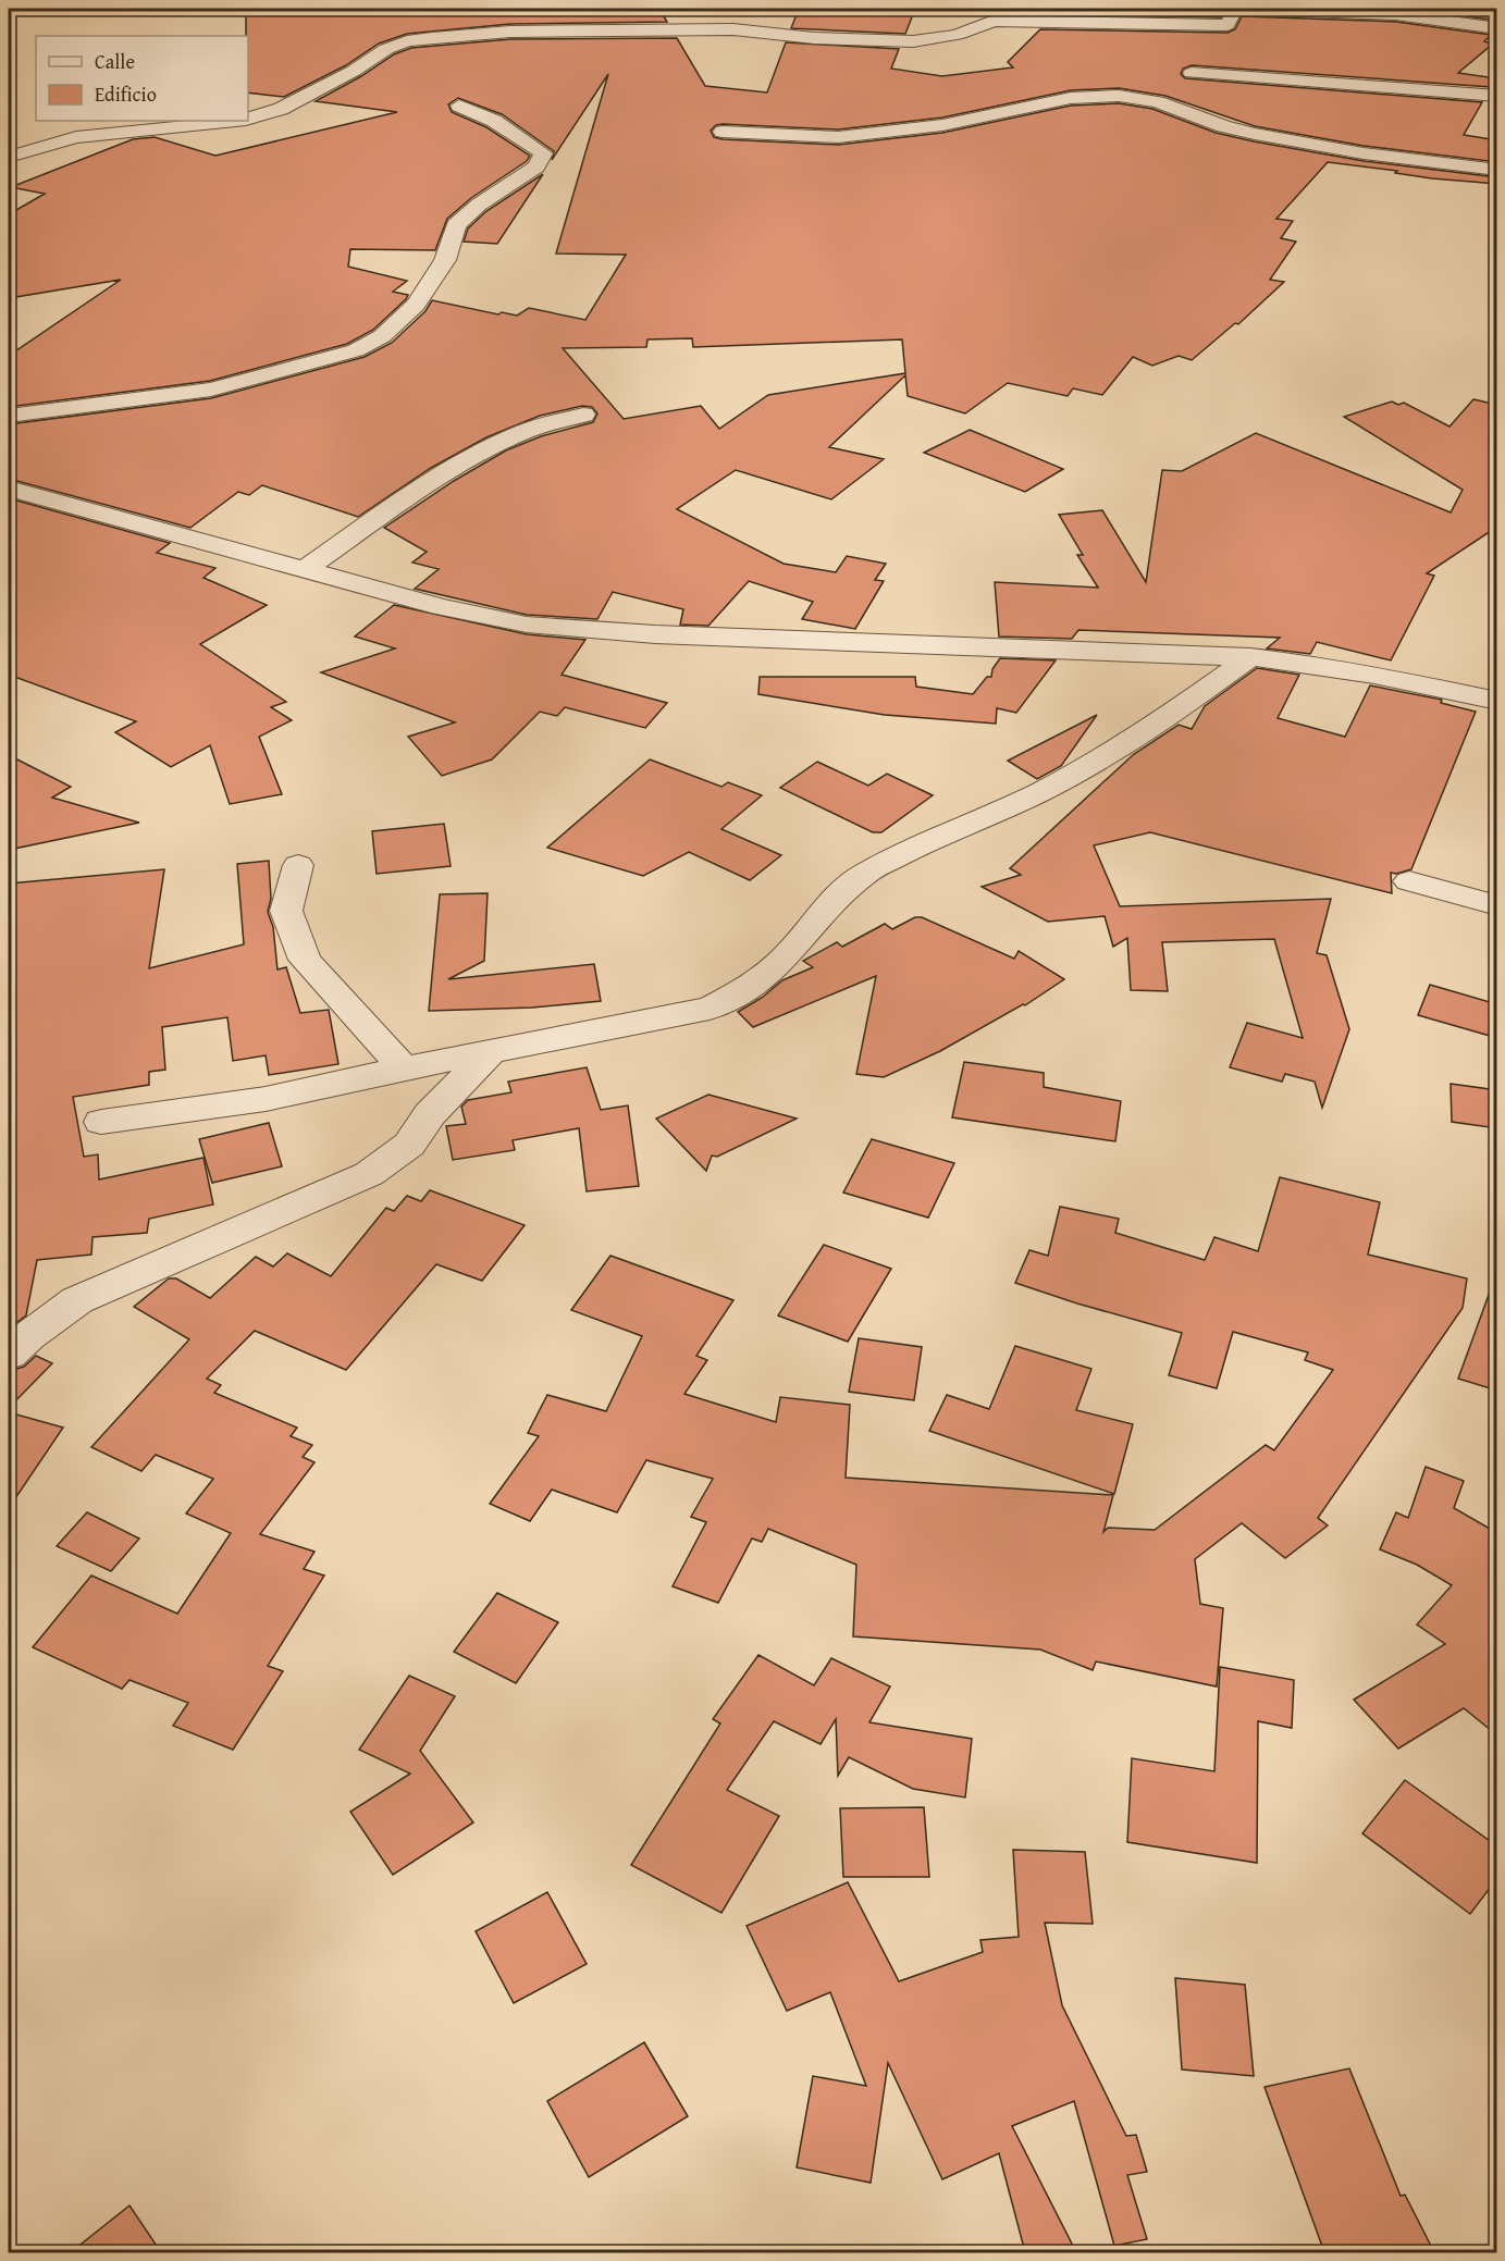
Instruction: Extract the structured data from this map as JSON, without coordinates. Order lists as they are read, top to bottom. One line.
{"legend":["Calle","Edificio"]}
